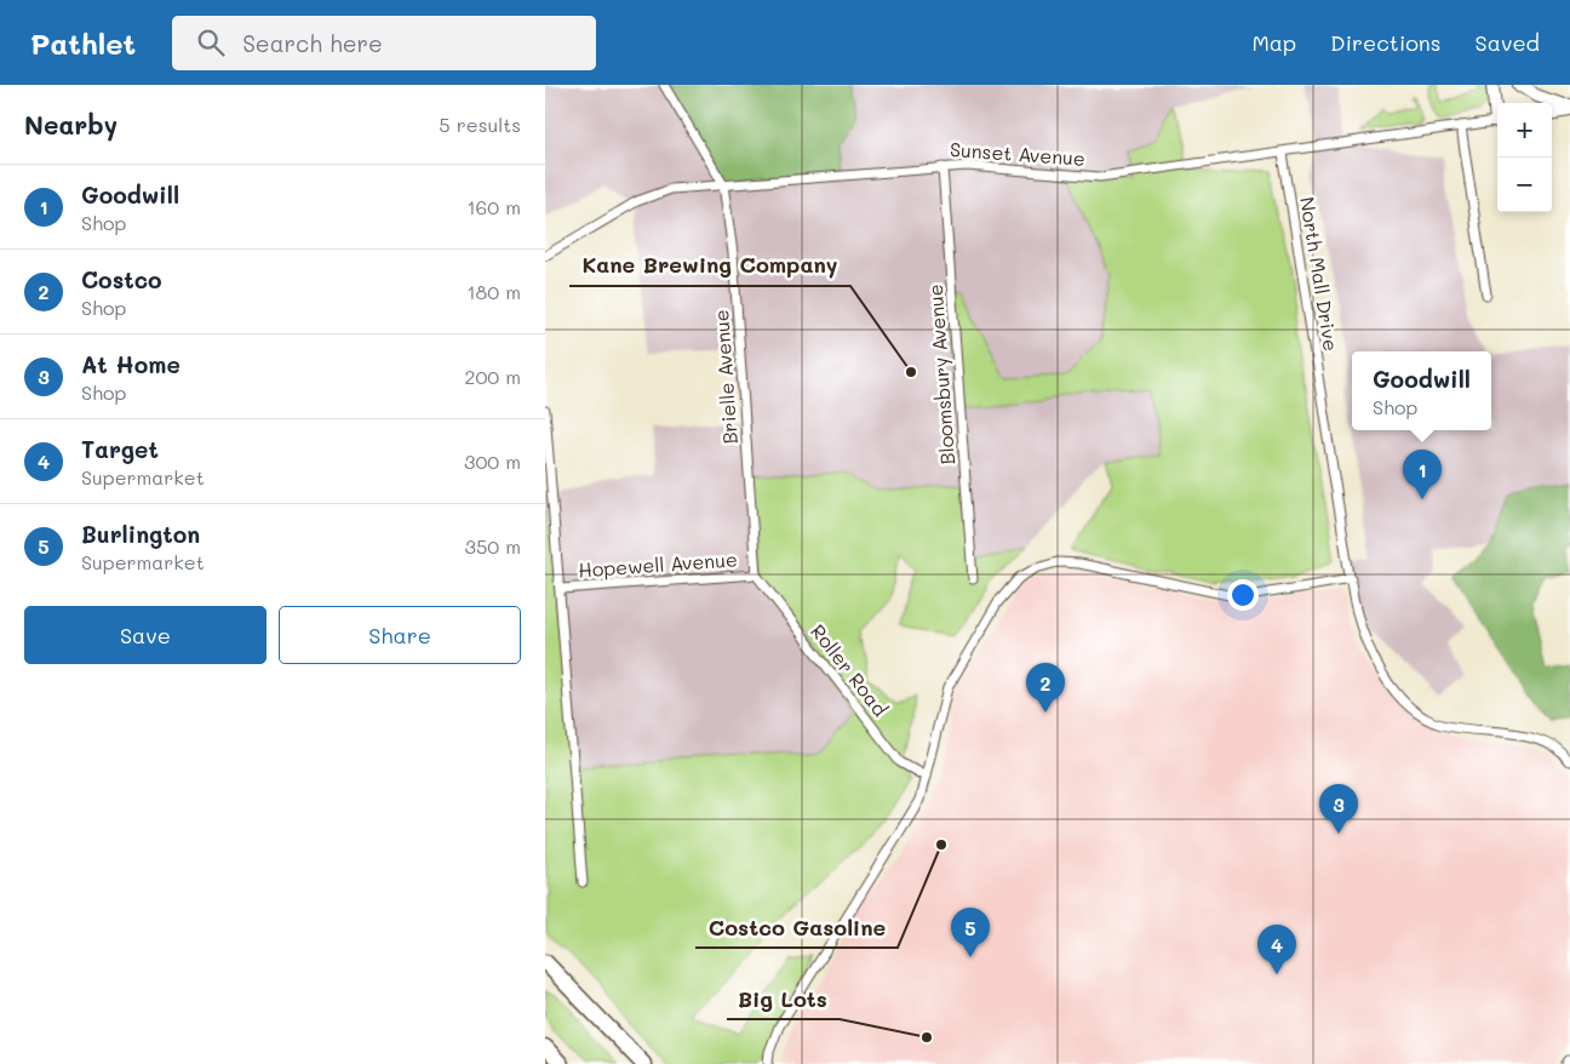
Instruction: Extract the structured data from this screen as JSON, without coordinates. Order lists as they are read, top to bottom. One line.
{"streets":{"street":["Sunset Avenue","North Mall Drive","Bloomsbury Avenue","Brielle Avenue","Hopewell Avenue","Roller Road"]},"crossings":[["Sunset Avenue","North Mall Drive"],["Sunset Avenue","Bloomsbury Avenue"],["Sunset Avenue","Brielle Avenue"],["Brielle Avenue","Hopewell Avenue"],["Brielle Avenue","Roller Road"],["Hopewell Avenue","Roller Road"]],"places":["Kane Brewing Company","Costco Gasoline","Big Lots"],"page":{"header":"Pathlet","search":"Search here","nav":["Map","Directions","Saved"],"heading":["Nearby","5 results"],"map_buttons":["+","−"],"list":[{"mark":"1","name":"Goodwill","note":"Shop","value":"160 m"},{"mark":"2","name":"Costco","note":"Shop","value":"180 m"},{"mark":"3","name":"At Home","note":"Shop","value":"200 m"},{"mark":"4","name":"Target","note":"Supermarket","value":"300 m"},{"mark":"5","name":"Burlington","note":"Supermarket","value":"350 m"}],"popup":["Goodwill","Shop"],"pins":["1","2","3","5","4"],"buttons":["Save","Share"]}}
